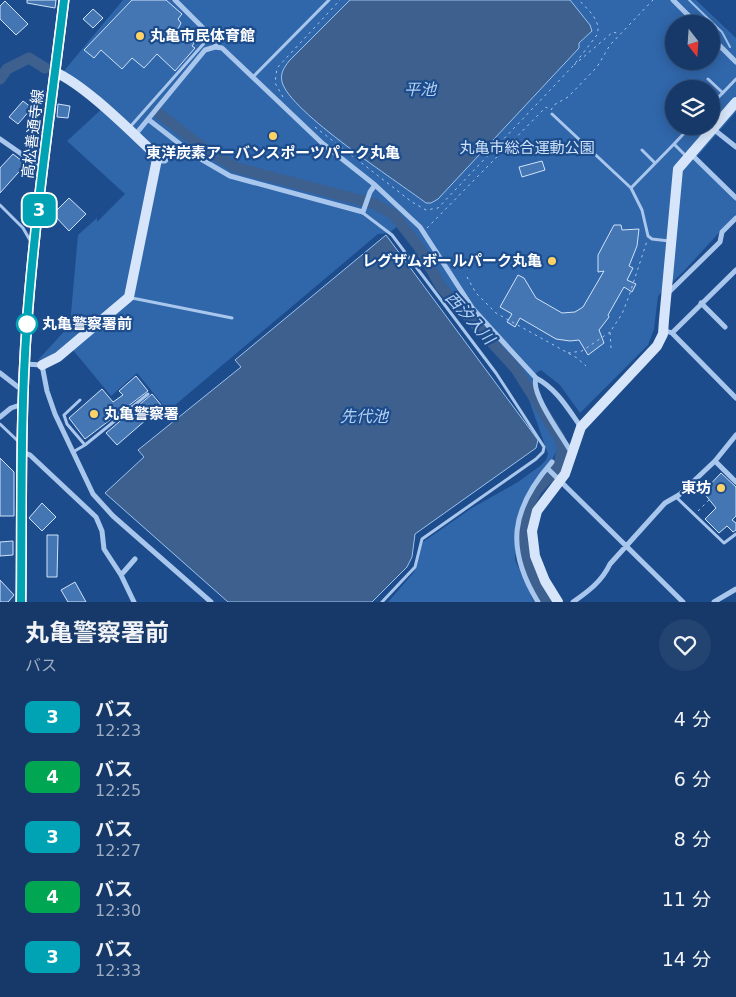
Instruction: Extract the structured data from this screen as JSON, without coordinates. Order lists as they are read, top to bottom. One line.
{"streets":{"main road":["高松善通寺線"]},"water":["平池","西汐入川","先代池"],"parks":["丸亀市総合運動公園"],"places":["丸亀市民体育館","東洋炭素アーバンスポーツパーク丸亀","レグザムボールパーク丸亀","丸亀警察署前","丸亀警察署","東坊"],"lines":["bus line 3"],"north":"bottom","page":{"on_map":"3","heading":["丸亀警察署前","バス"],"list":[{"mark":"3","name":"バス","note":"12:23","value":"4 分"},{"mark":"4","name":"バス","note":"12:25","value":"6 分"},{"mark":"3","name":"バス","note":"12:27","value":"8 分"},{"mark":"4","name":"バス","note":"12:30","value":"11 分"},{"mark":"3","name":"バス","note":"12:33","value":"14 分"}]}}
